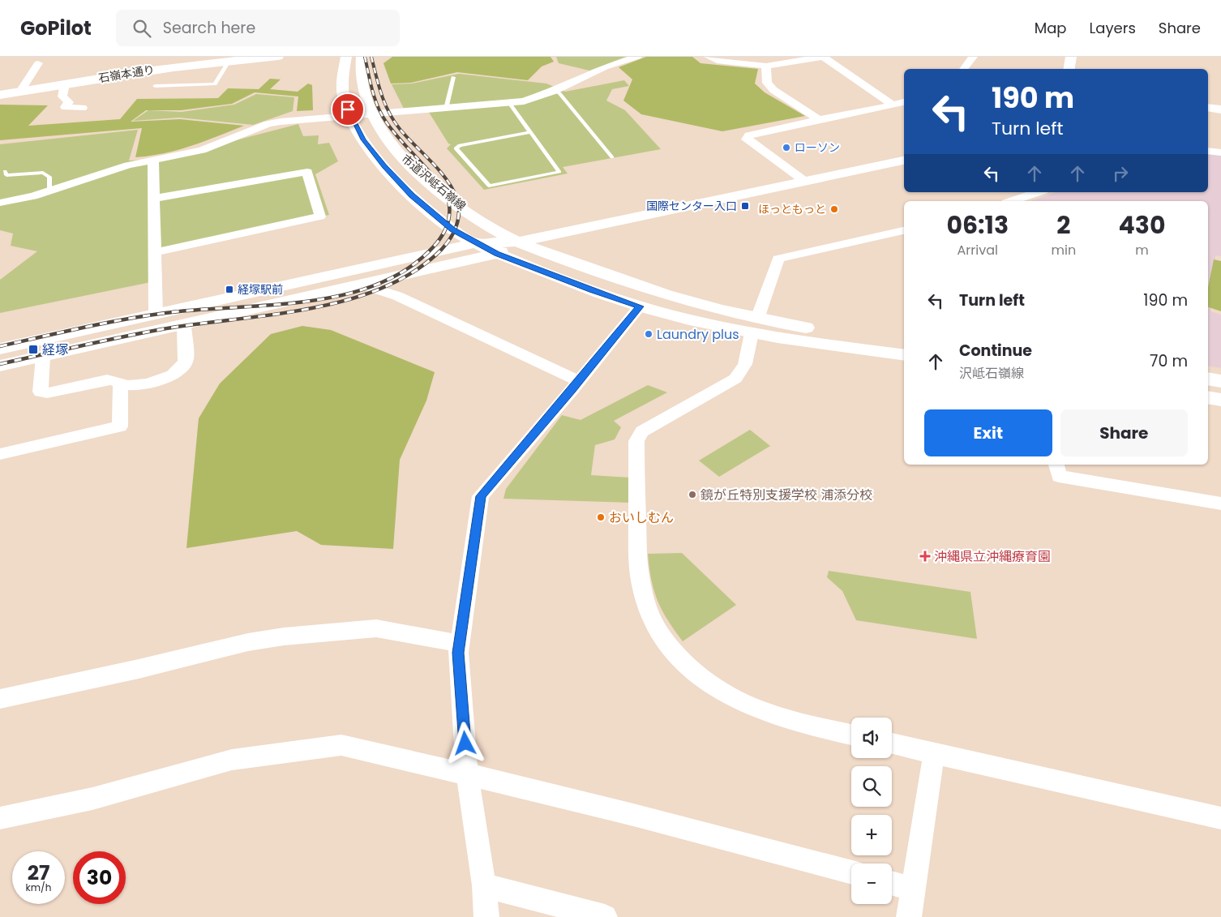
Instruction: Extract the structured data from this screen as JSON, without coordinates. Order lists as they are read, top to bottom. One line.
{"streets":{"main road":["石嶺本通り"],"street":["市道沢岻石嶺線"]},"places":{"other":["ローソン","ほっともっと","Laundry plus","鏡が丘特別支援学校 浦添分校","おいしむん"],"transit":["国際センター入口","経塚駅前","経塚"],"health":["沖縄県立沖縄療育園"]},"page":{"header":"GoPilot","search":"Search here","nav":["Map","Layers","Share"],"turn":["190 m","Turn left"],"eta":["06:13","Arrival","2","min","430","m"],"list":[{"name":"Turn left","value":"190 m"},{"name":"Continue","note":"沢岻石嶺線","value":"70 m"}],"buttons":["Exit","Share"],"map_buttons":["+","−"],"speed":"27 km/h","limit":"30"}}
